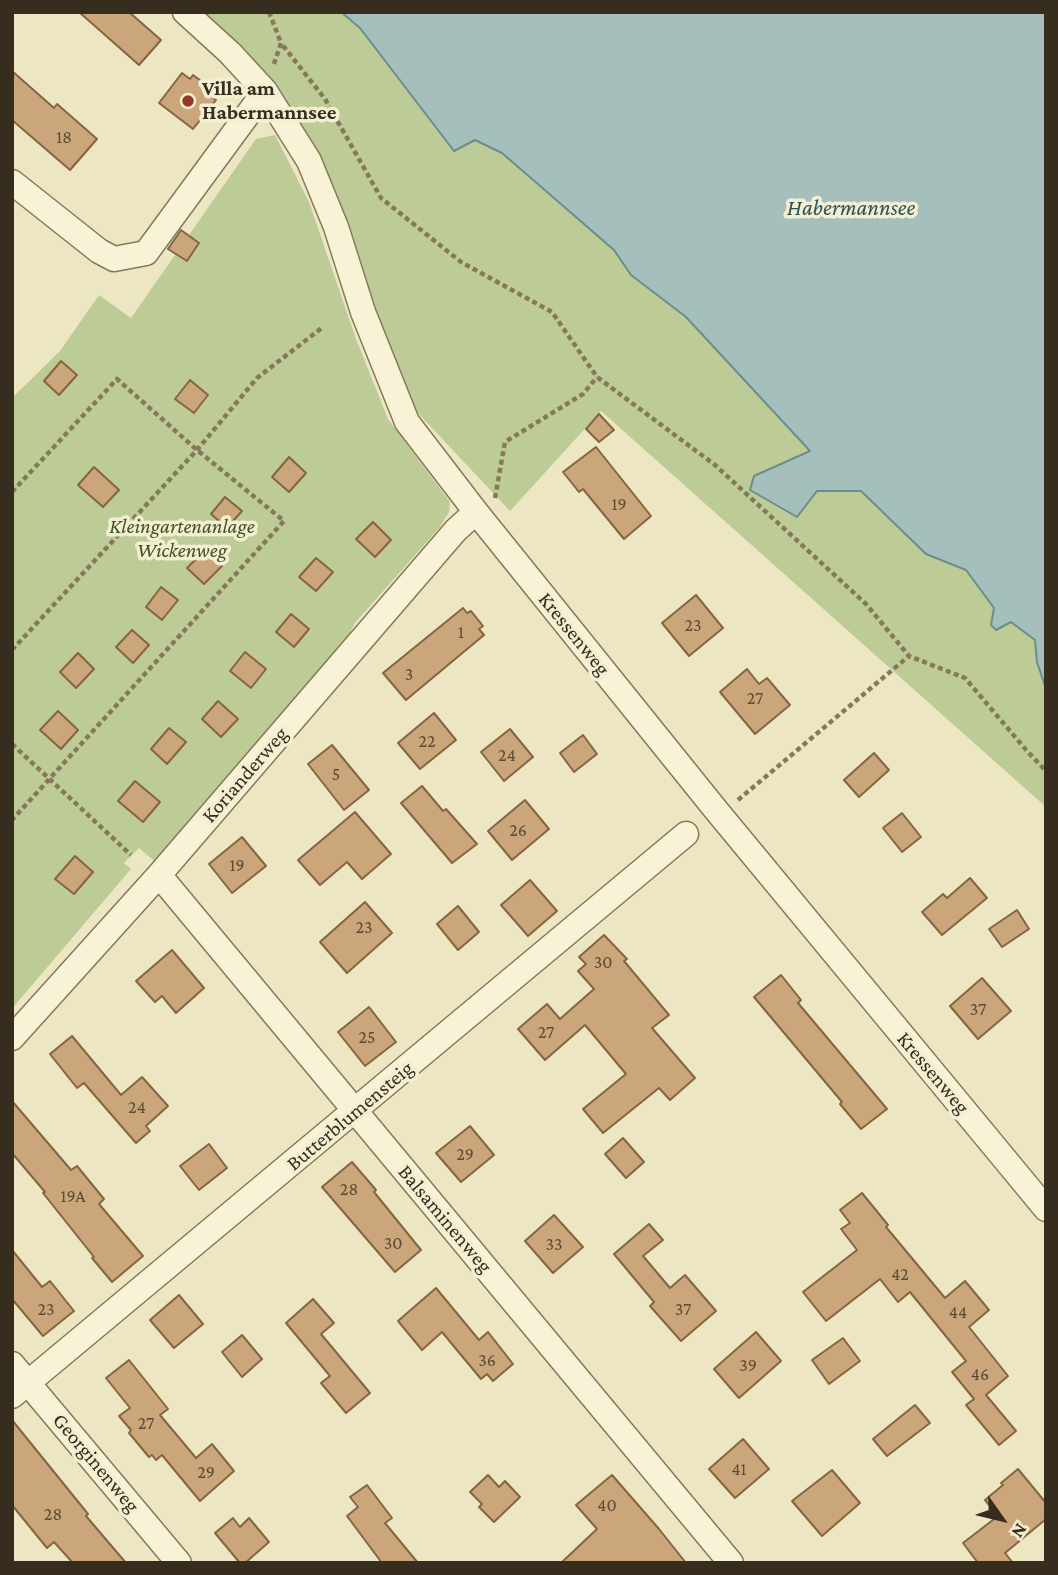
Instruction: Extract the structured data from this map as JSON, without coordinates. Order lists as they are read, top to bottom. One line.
{"streets":{"street":["Kressenweg","Korianderweg","Butterblumensteig","Balsaminenweg","Georginenweg"]},"crossings":[["Kressenweg","Korianderweg"],["Korianderweg","Balsaminenweg"],["Butterblumensteig","Balsaminenweg"],["Butterblumensteig","Georginenweg"]],"water":["Habermannsee"],"parks":["Kleingartenanlage Wickenweg"],"places":["Villa am Habermannsee"],"house_numbers":["18","19","23","1","3","27","22","24","5","26","19","23","30","37","27","25","24","29","28","19A","30","33","42","23","37","44","36","39","46","27","41","29","40","28"],"north":"bottom right"}
